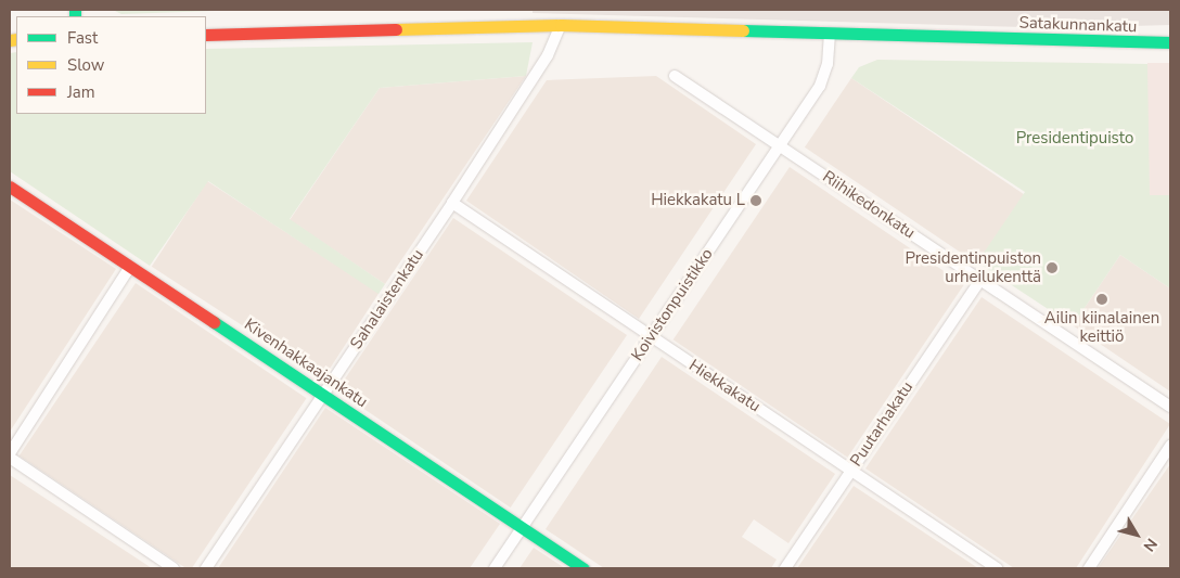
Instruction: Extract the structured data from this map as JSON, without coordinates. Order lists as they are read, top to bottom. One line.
{"streets":{"main road":["Satakunnankatu","Kivenhakkaajankatu"],"street":["Riihikedonkatu","Sahalaistenkatu","Koivistonpuistikko","Hiekkakatu","Puutarhakatu"]},"crossings":[["Satakunnankatu","Sahalaistenkatu"],["Satakunnankatu","Koivistonpuistikko"],["Riihikedonkatu","Koivistonpuistikko"],["Riihikedonkatu","Puutarhakatu"],["Sahalaistenkatu","Kivenhakkaajankatu"],["Sahalaistenkatu","Hiekkakatu"],["Koivistonpuistikko","Kivenhakkaajankatu"],["Koivistonpuistikko","Hiekkakatu"],["Hiekkakatu","Puutarhakatu"]],"parks":["Presidentipuisto"],"places":["Hiekkakatu L","Presidentinpuiston urheilukenttä","Ailin kiinalainen keittiö"],"legend":["Fast","Slow","Jam"],"north":"bottom right"}
